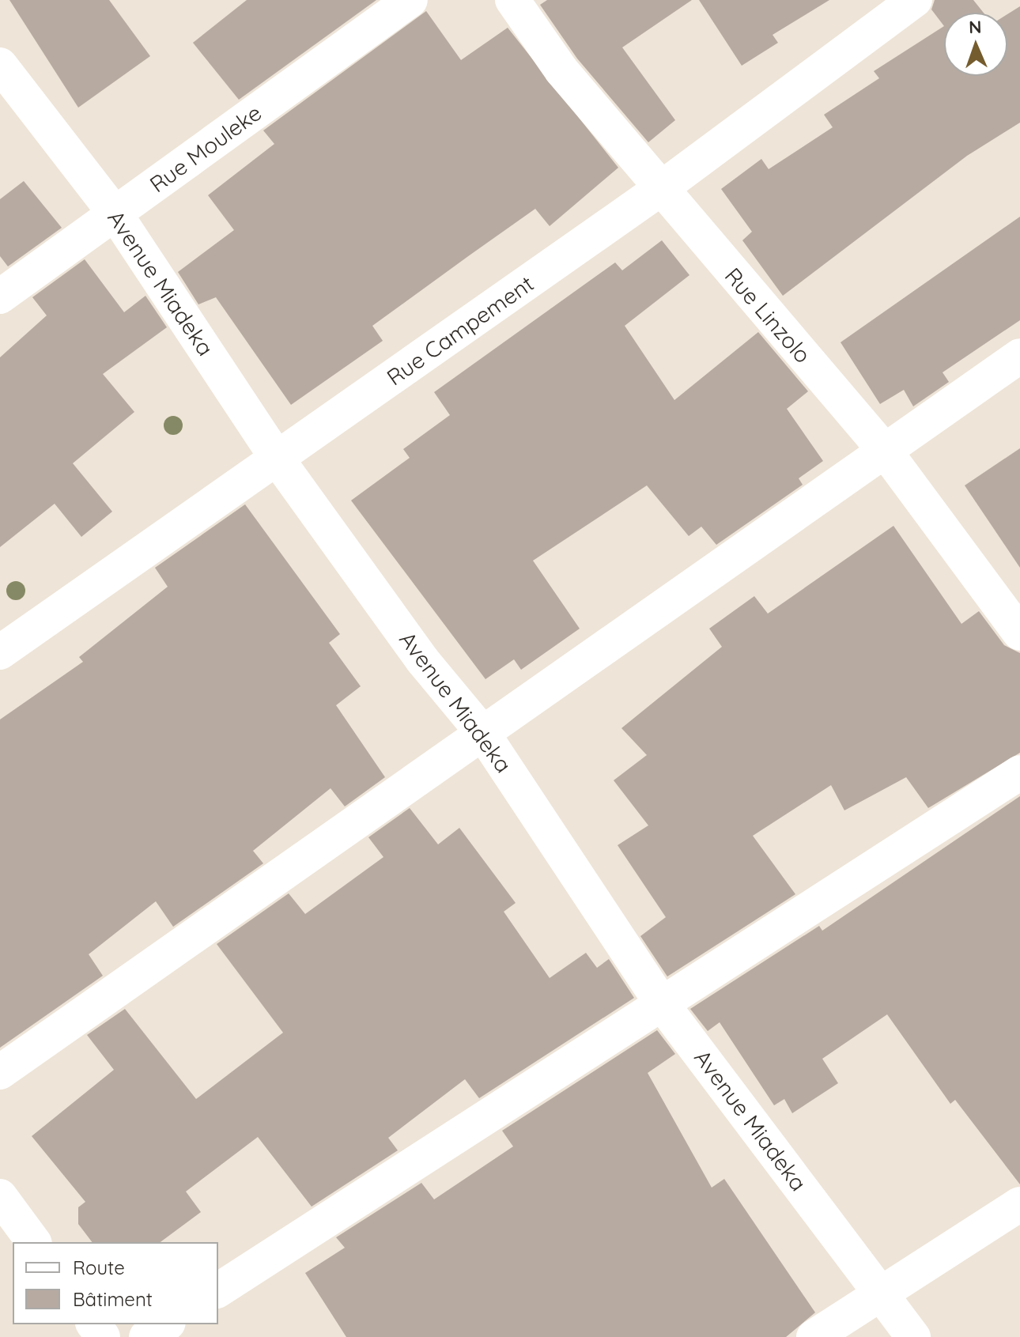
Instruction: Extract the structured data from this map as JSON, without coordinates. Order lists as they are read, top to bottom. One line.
{"streets":{"street":["Rue Mouleke","Avenue Miadeka","Rue Linzolo","Rue Campement"]},"crossings":[["Rue Mouleke","Avenue Miadeka"],["Avenue Miadeka","Rue Campement"],["Rue Linzolo","Rue Campement"]],"legend":["Route","Bâtiment"],"north":"top"}
